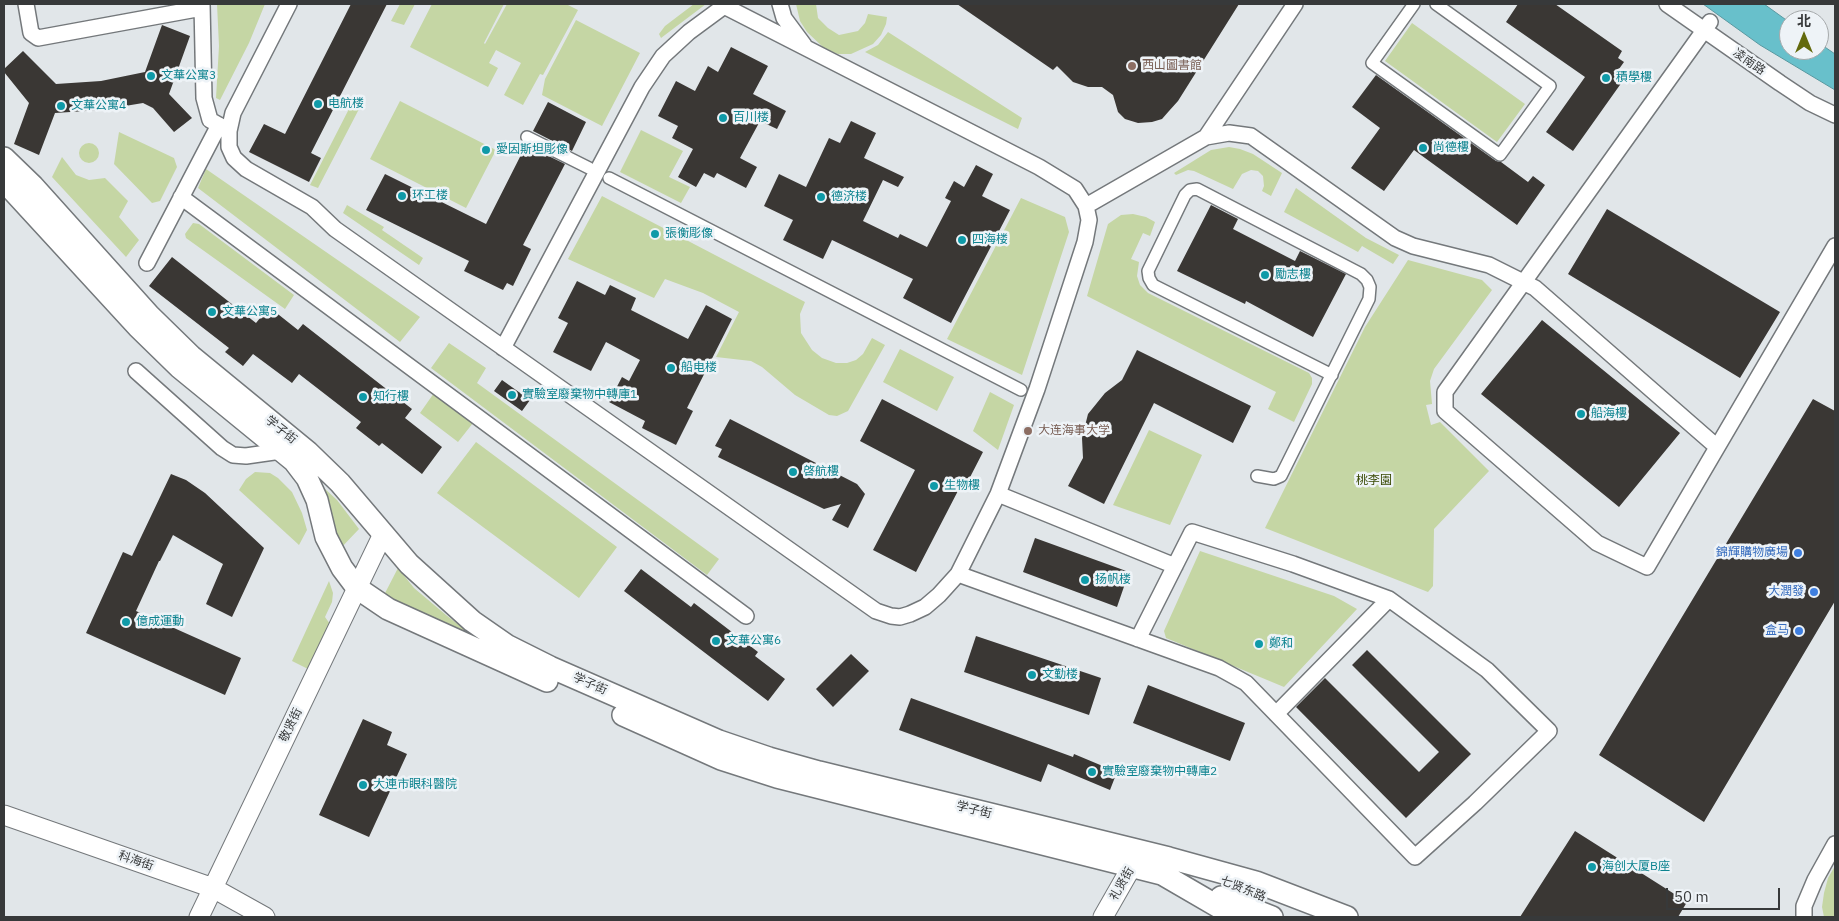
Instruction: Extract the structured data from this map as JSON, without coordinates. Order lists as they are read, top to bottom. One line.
{"streets":{"main road":["学子街","七贤东路"],"street":["凌南路","敬贤街","科海街","礼贤街"]},"crossings":[["学子街","敬贤街"],["学子街","礼贤街"],["学子街","七贤东路"],["敬贤街","科海街"]],"parks":["桃李園"],"places":["西山圖書館","文華公寓3","積學樓","电航楼","文華公寓4","百川楼","尚德樓","愛因斯坦彫像","环工楼","德济楼","張衡彫像","四海楼","勵志樓","文華公寓5","船电楼","實驗室廢棄物中轉庫1","知行樓","船海樓","大连海事大学","啓航樓","生物樓","錦輝購物廣場","扬帆楼","大潤發","億成運動","盒马","文華公寓6","鄭和","文勤楼","實驗室廢棄物中轉庫2","大連市眼科醫院","海创大厦B座"],"scale_bar":"50 m","north":"top"}
